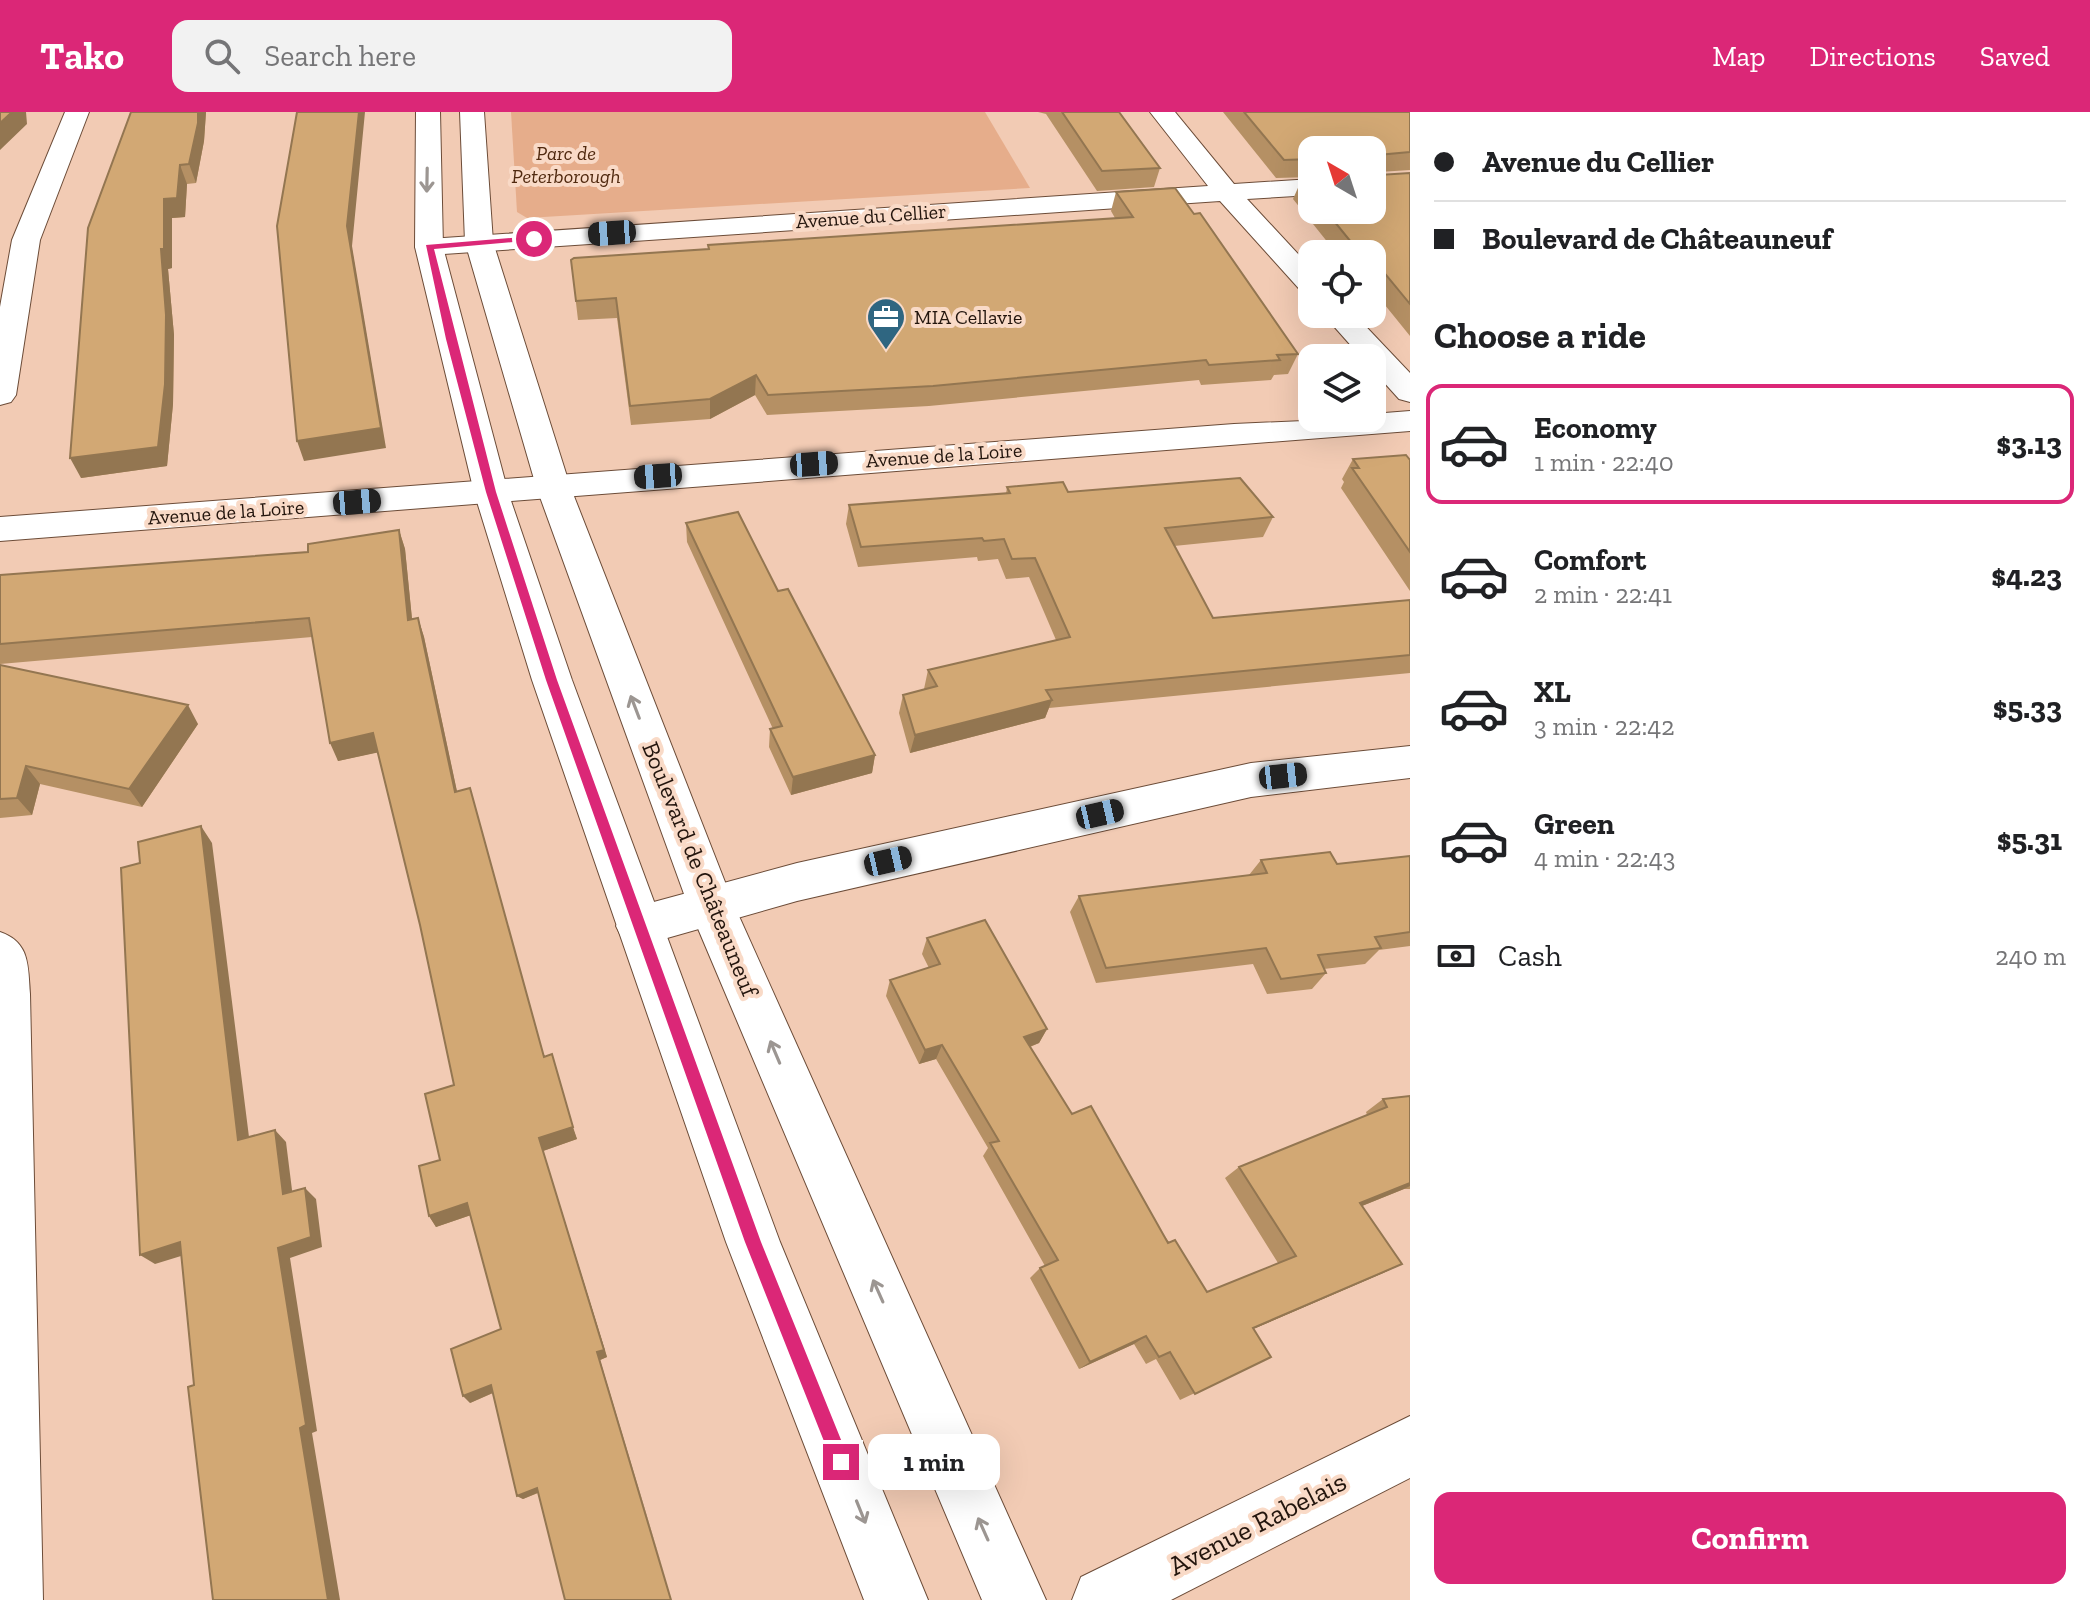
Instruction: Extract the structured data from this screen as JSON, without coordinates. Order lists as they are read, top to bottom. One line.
{"streets":{"street":["Avenue du Cellier","Avenue de la Loire","Boulevard de Châteauneuf","Avenue Rabelais"]},"crossings":[["Avenue du Cellier","Boulevard de Châteauneuf"],["Avenue de la Loire","Boulevard de Châteauneuf"]],"parks":["Parc de Peterborough"],"places":{"office":["MIA Cellavie"]},"north":"top left","page":{"header":"Tako","search":"Search here","nav":["Map","Directions","Saved"],"banner":["Avenue du Cellier","Boulevard de Châteauneuf"],"heading":"Choose a ride","list":[{"name":"Economy","note":"1 min · 22:40","value":"$3.13"},{"name":"Comfort","note":"2 min · 22:41","value":"$4.23"},{"name":"XL","note":"3 min · 22:42","value":"$5.33"},{"name":"Green","note":"4 min · 22:43","value":"$5.31"}],"pay":["Cash","240 m"],"bubble":"1 min","buttons":"Confirm"}}
